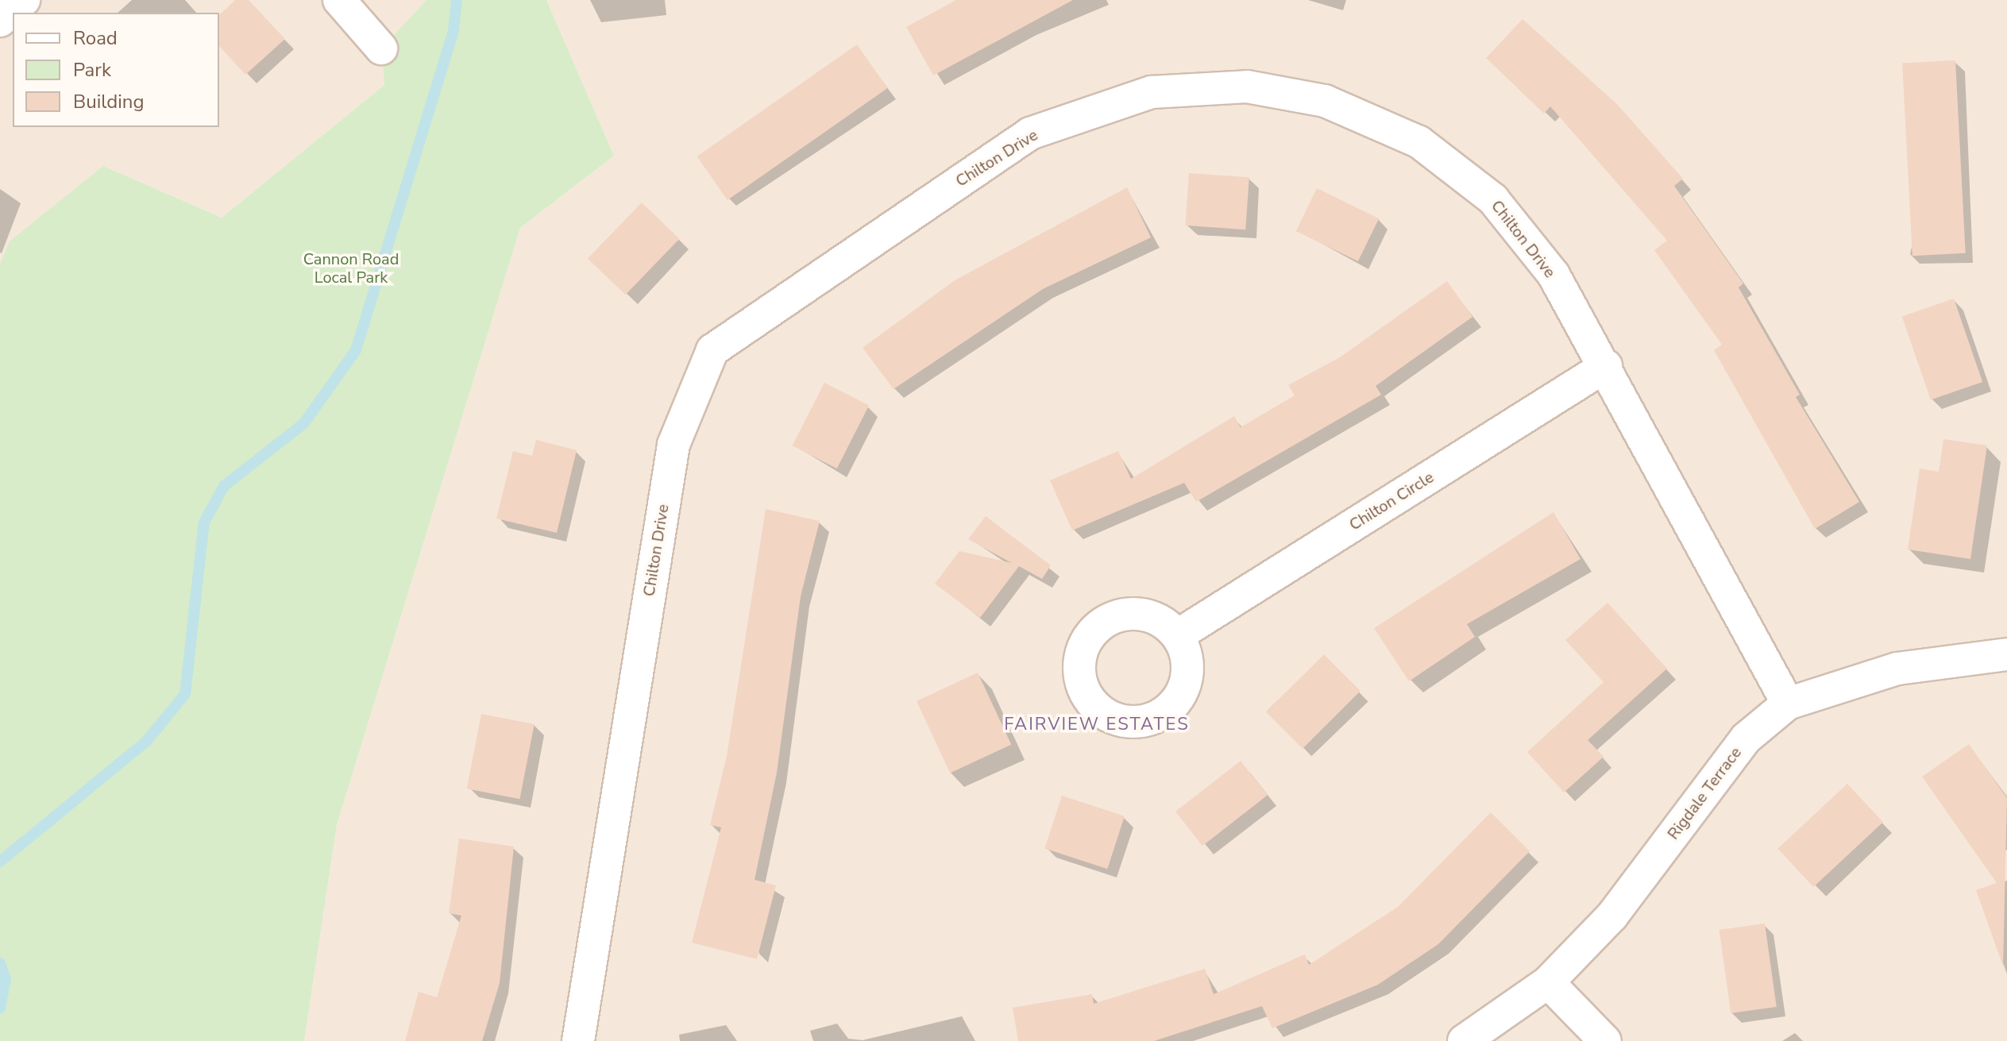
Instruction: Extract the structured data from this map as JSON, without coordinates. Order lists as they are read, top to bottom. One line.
{"streets":{"street":["Chilton Drive","Chilton Circle","Rigdale Terrace"]},"crossings":[["Chilton Drive","Chilton Circle"],["Chilton Drive","Rigdale Terrace"]],"districts":["FAIRVIEW ESTATES"],"parks":["Cannon Road Local Park"],"legend":["Road","Park","Building"]}
